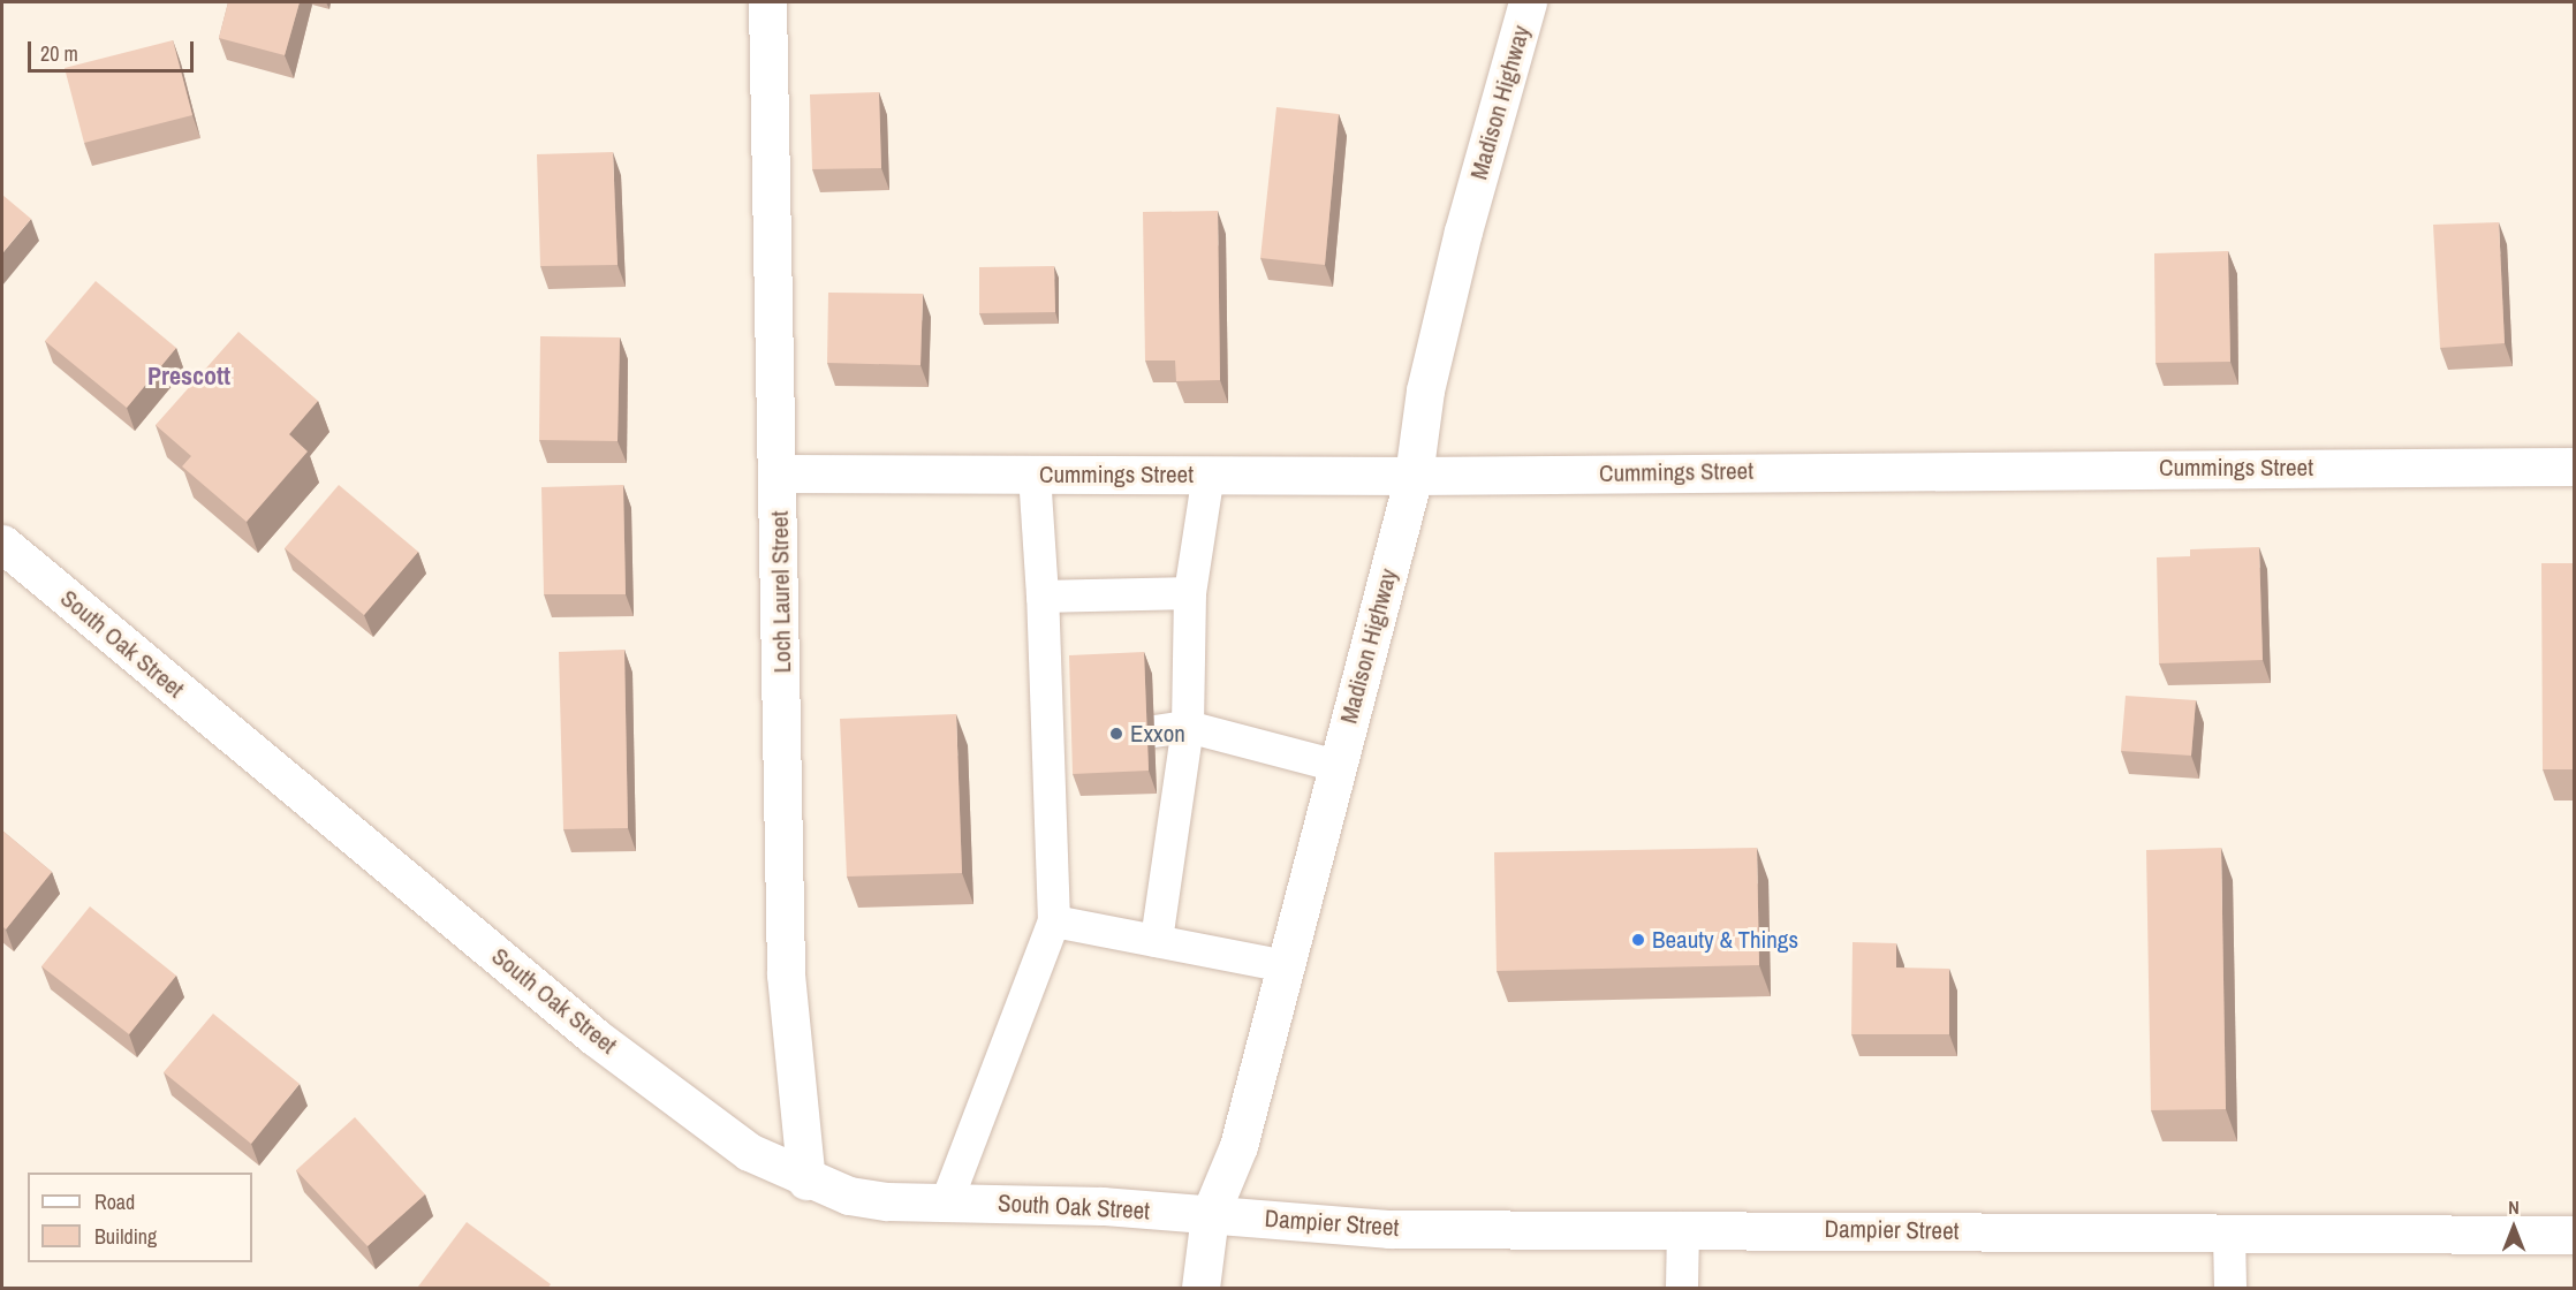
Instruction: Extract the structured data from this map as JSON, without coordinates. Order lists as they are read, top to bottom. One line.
{"streets":{"main road":["Madison Highway","Cummings Street","Loch Laurel Street","South Oak Street","Dampier Street"]},"crossings":[["Madison Highway","Cummings Street"],["Madison Highway","South Oak Street"],["Madison Highway","Dampier Street"],["Cummings Street","Loch Laurel Street"],["Loch Laurel Street","South Oak Street"],["South Oak Street","Dampier Street"]],"districts":["Prescott"],"places":["Exxon","Beauty & Things"],"legend":["Road","Building"],"scale_bar":"20 m","north":"top"}
